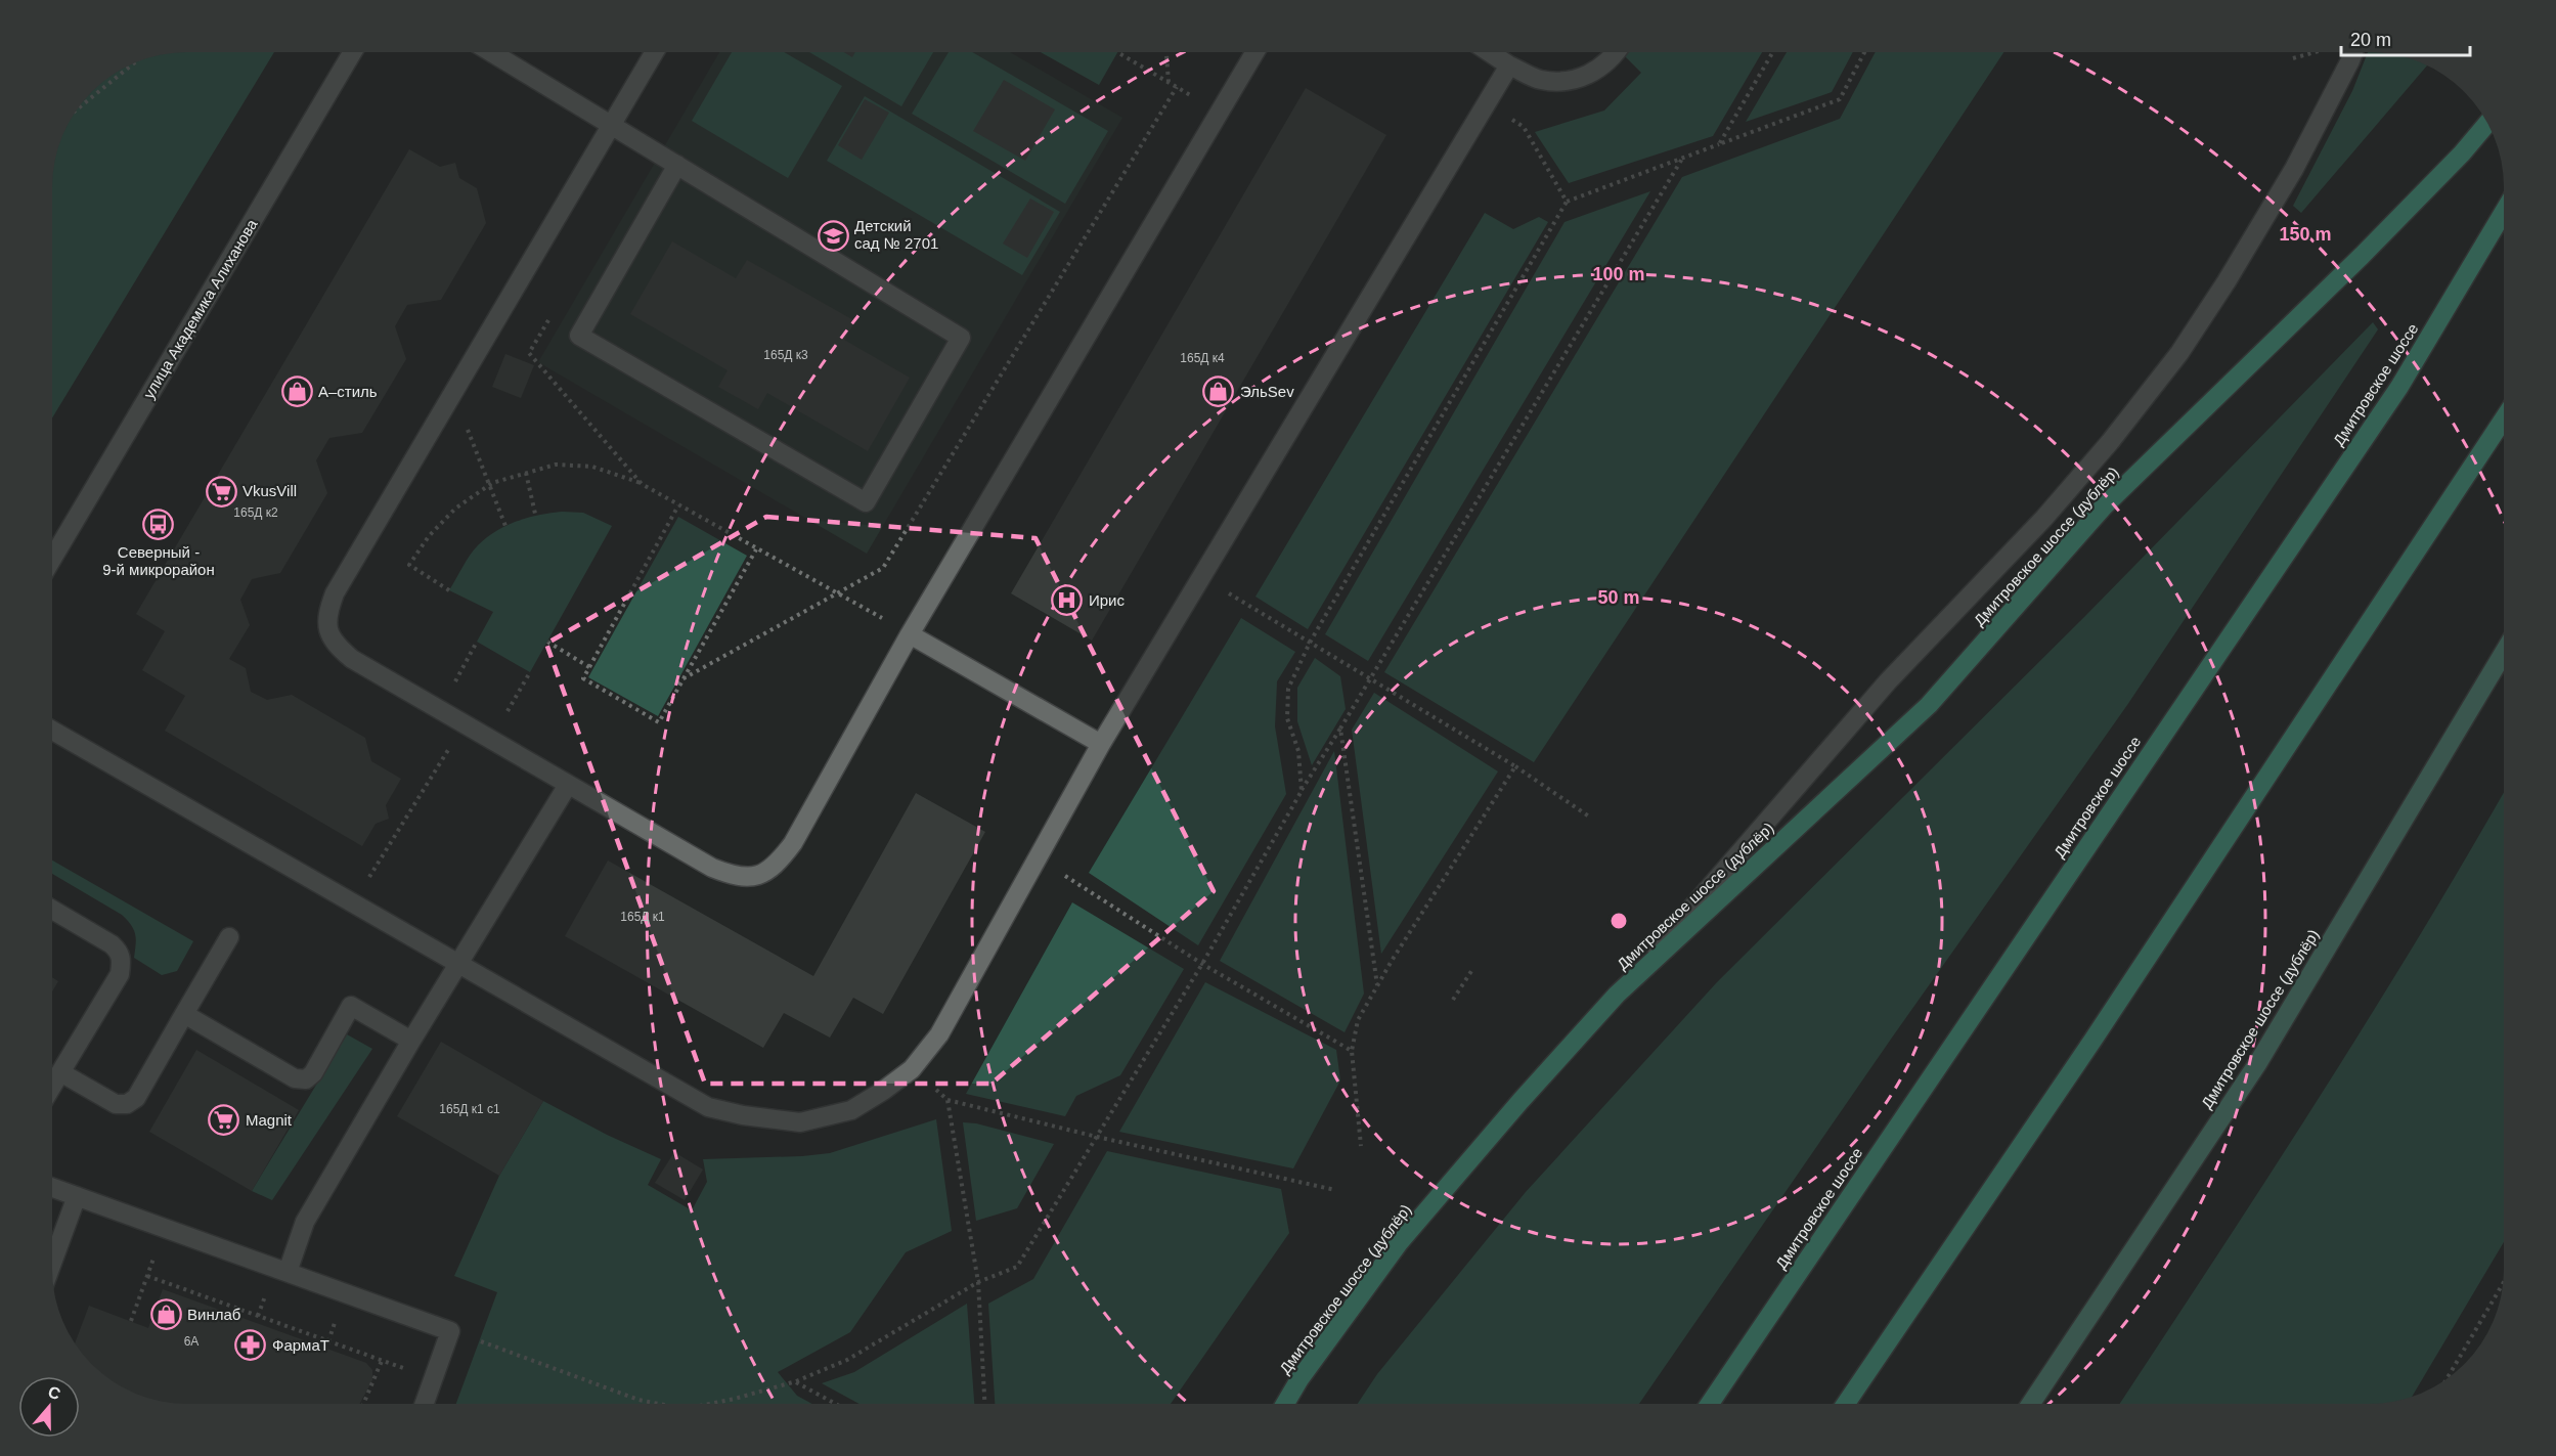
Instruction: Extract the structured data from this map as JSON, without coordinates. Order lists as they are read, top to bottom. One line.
{"streets":{"highway":["Дмитровское шоссе","Дмитровское шоссе (дублёр)"],"street":["улица Академика Алиханова"]},"places":{"school or university":["Детский сад № 2701"],"shop":["А–стиль","ЭльSev","Винлаб"],"supermarket":["VkusVill","Magnit"],"bus stop":["Северный - 9-й микрорайон"],"hospital":["Ирис"],"pharmacy":["ФармаТ"]},"house_numbers":["165Д к3","165Д к4","165Д к2","165Д к1","165Д к1 с1","6А"],"scale_bar":"20 m","north":"top","rings":["150 m","100 m","50 m"]}
